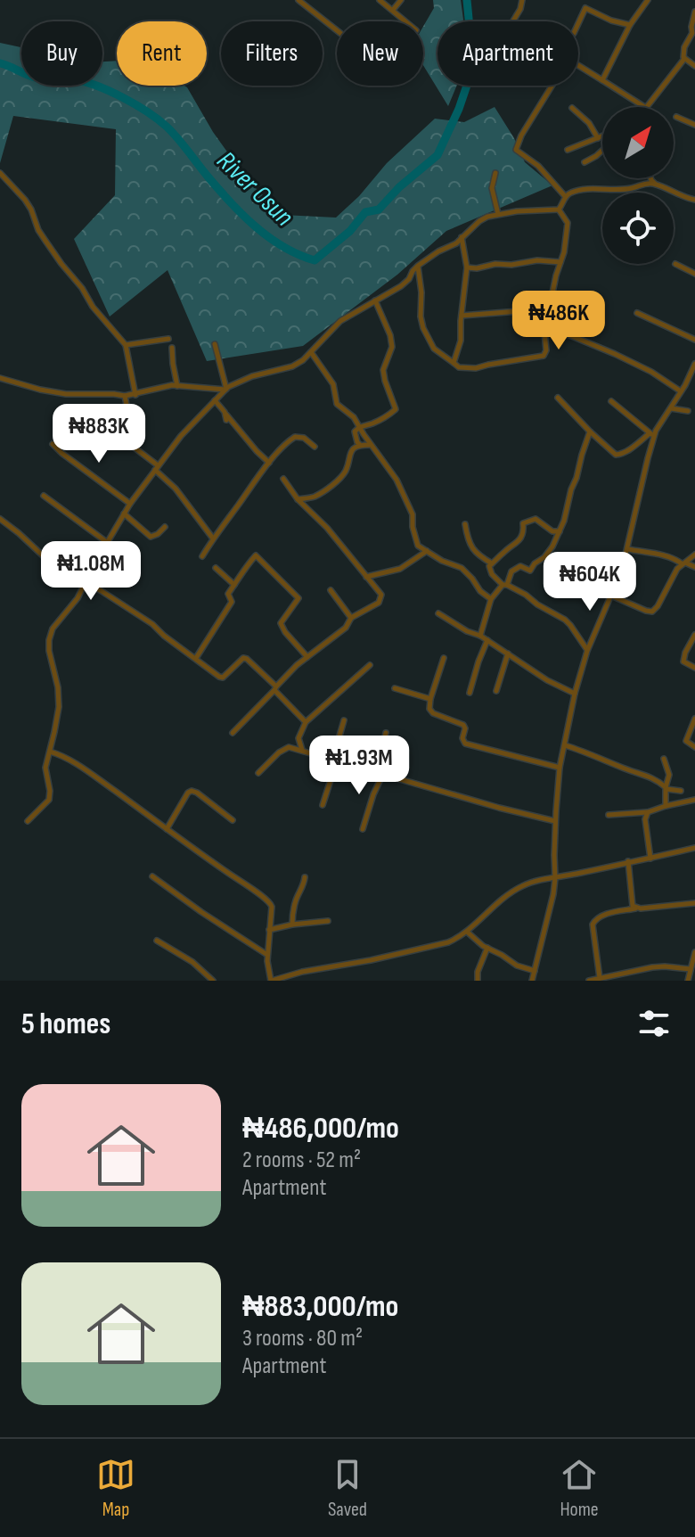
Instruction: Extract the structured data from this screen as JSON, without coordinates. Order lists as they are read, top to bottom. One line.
{"water":["River Osun"],"north":"top right","page":{"chip":["Buy","Rent","Filters","New","Apartment"],"price":["₦486K","₦883K","₦1.08M","₦604K","₦1.93M"],"heading":"5 homes","list":[{"name":"₦486,000/mo","note":"2 rooms · 52 m² · Apartment"},{"name":"₦883,000/mo","note":"3 rooms · 80 m² · Apartment"}],"tabs":["Map","Saved","Home"]}}
